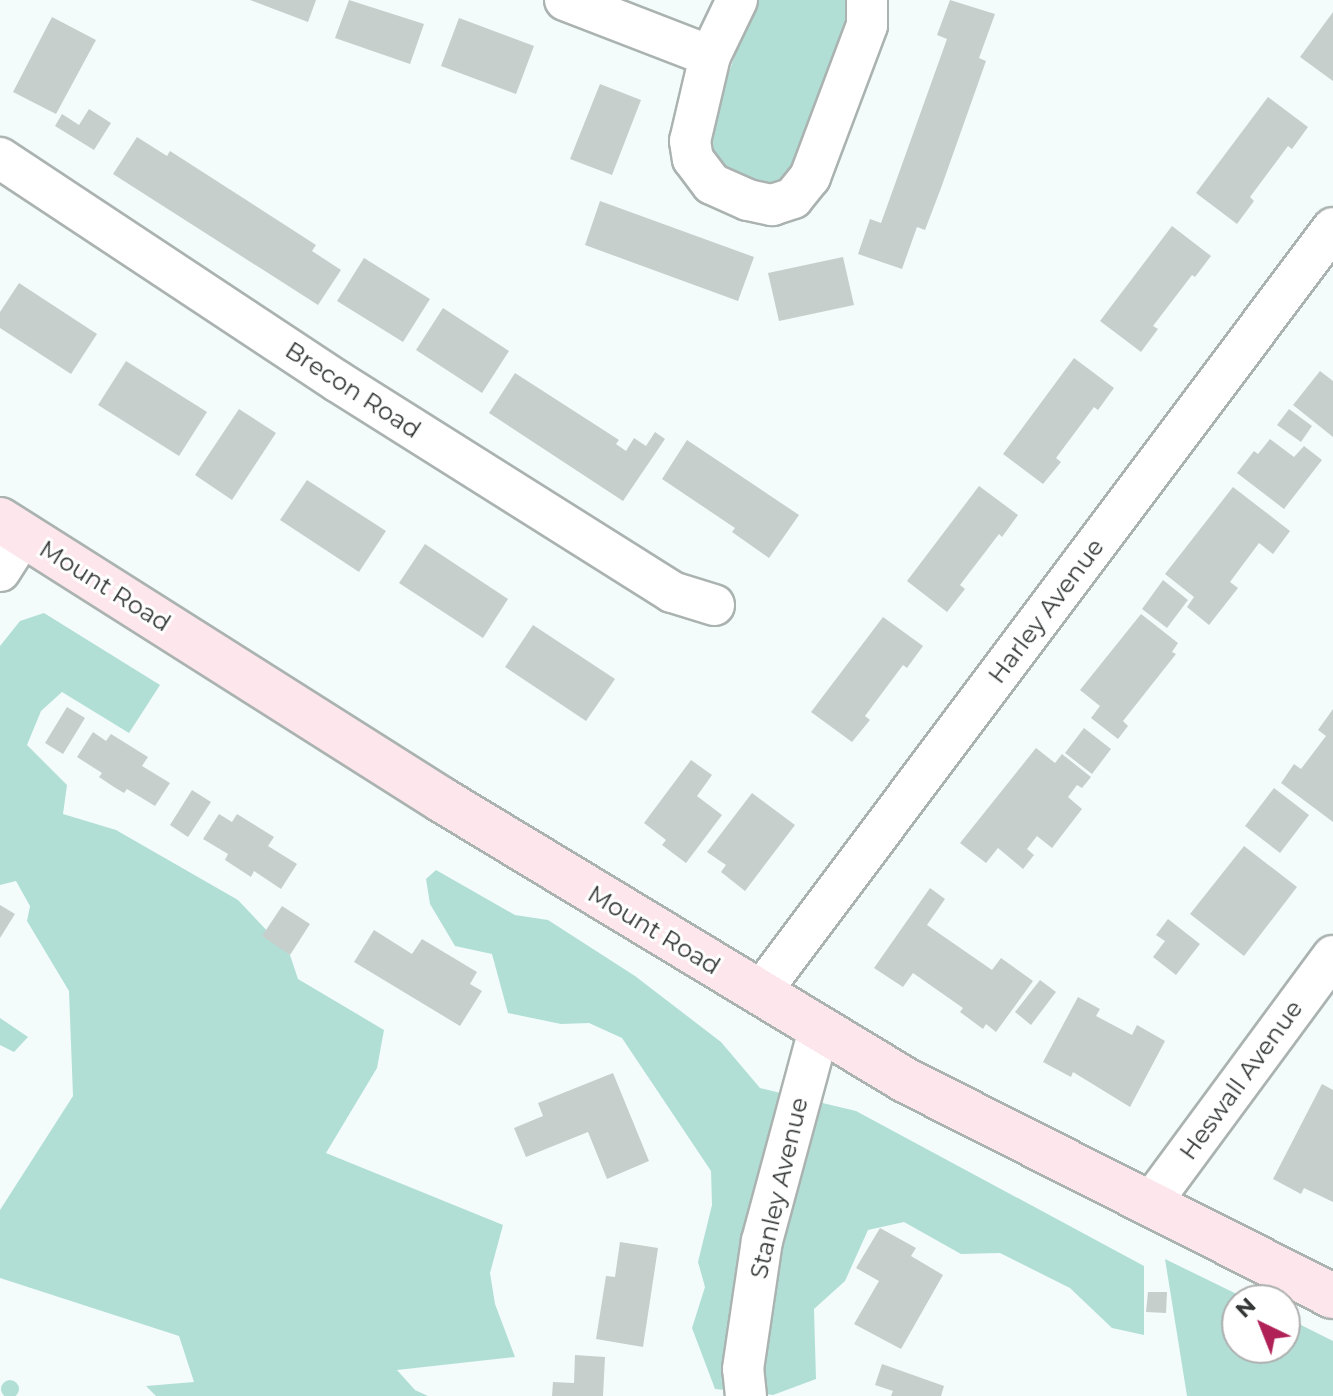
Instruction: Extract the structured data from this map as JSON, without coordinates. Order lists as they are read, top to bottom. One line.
{"streets":{"main road":["Mount Road"],"street":["Brecon Road","Harley Avenue","Heswall Avenue","Stanley Avenue"]},"crossings":[["Mount Road","Harley Avenue"],["Mount Road","Heswall Avenue"],["Mount Road","Stanley Avenue"]],"north":"top left"}
